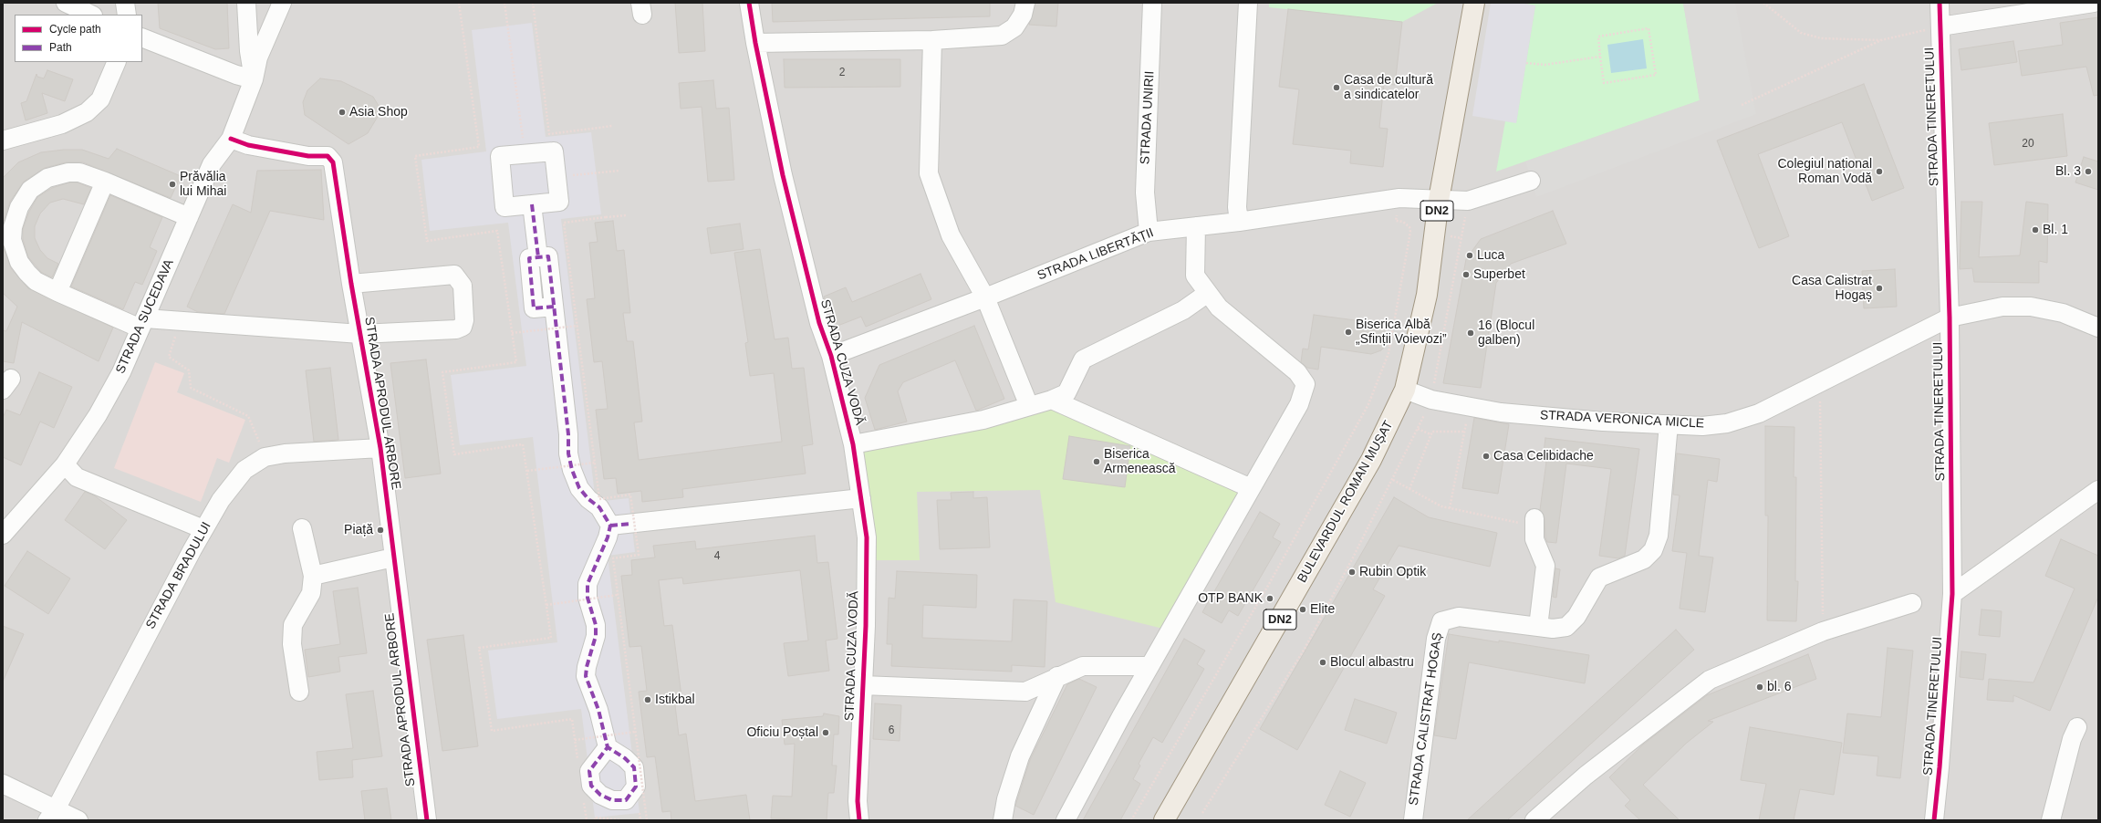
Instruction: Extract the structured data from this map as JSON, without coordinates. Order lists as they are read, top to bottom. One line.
{"streets":{"main road":["DN2","BULEVARDUL ROMAN MUȘAT"],"street":["STRADA TINERETULUI","STRADA UNIRII","STRADA LIBERTĂȚII","STRADA SUCEDAVA","STRADA CUZA VODĂ","STRADA APRODUL ARBORE","STRADA VERONICA MICLE","STRADA BRADULUI","STRADA CALISTRAT HOGAȘ"]},"crossings":[["STRADA TINERETULUI","STRADA VERONICA MICLE"],["STRADA UNIRII","STRADA LIBERTĂȚII"],["STRADA LIBERTĂȚII","STRADA CUZA VODĂ"],["STRADA LIBERTĂȚII","BULEVARDUL ROMAN MUȘAT"],["STRADA SUCEDAVA","STRADA APRODUL ARBORE"],["STRADA APRODUL ARBORE","STRADA BRADULUI"],["STRADA VERONICA MICLE","BULEVARDUL ROMAN MUȘAT"],["STRADA VERONICA MICLE","STRADA CALISTRAT HOGAȘ"]],"places":["Casa de cultură a sindicatelor","Asia Shop","Colegiul național Roman Vodă","Bl. 3","Prăvălia lui Mihai","Bl. 1","Luca","Superbet","Casa Calistrat Hogaș","Biserica Albă „Sfinții Voievozi”","16 (Blocul galben)","Casa Celibidache","Biserica Armenească","Piață","Rubin Optik","OTP BANK","Elite","Blocul albastru","bl. 6","Istikbal","Oficiu Poștal"],"house_numbers":["2","20","4","6"],"legend":["Cycle path","Path"]}
